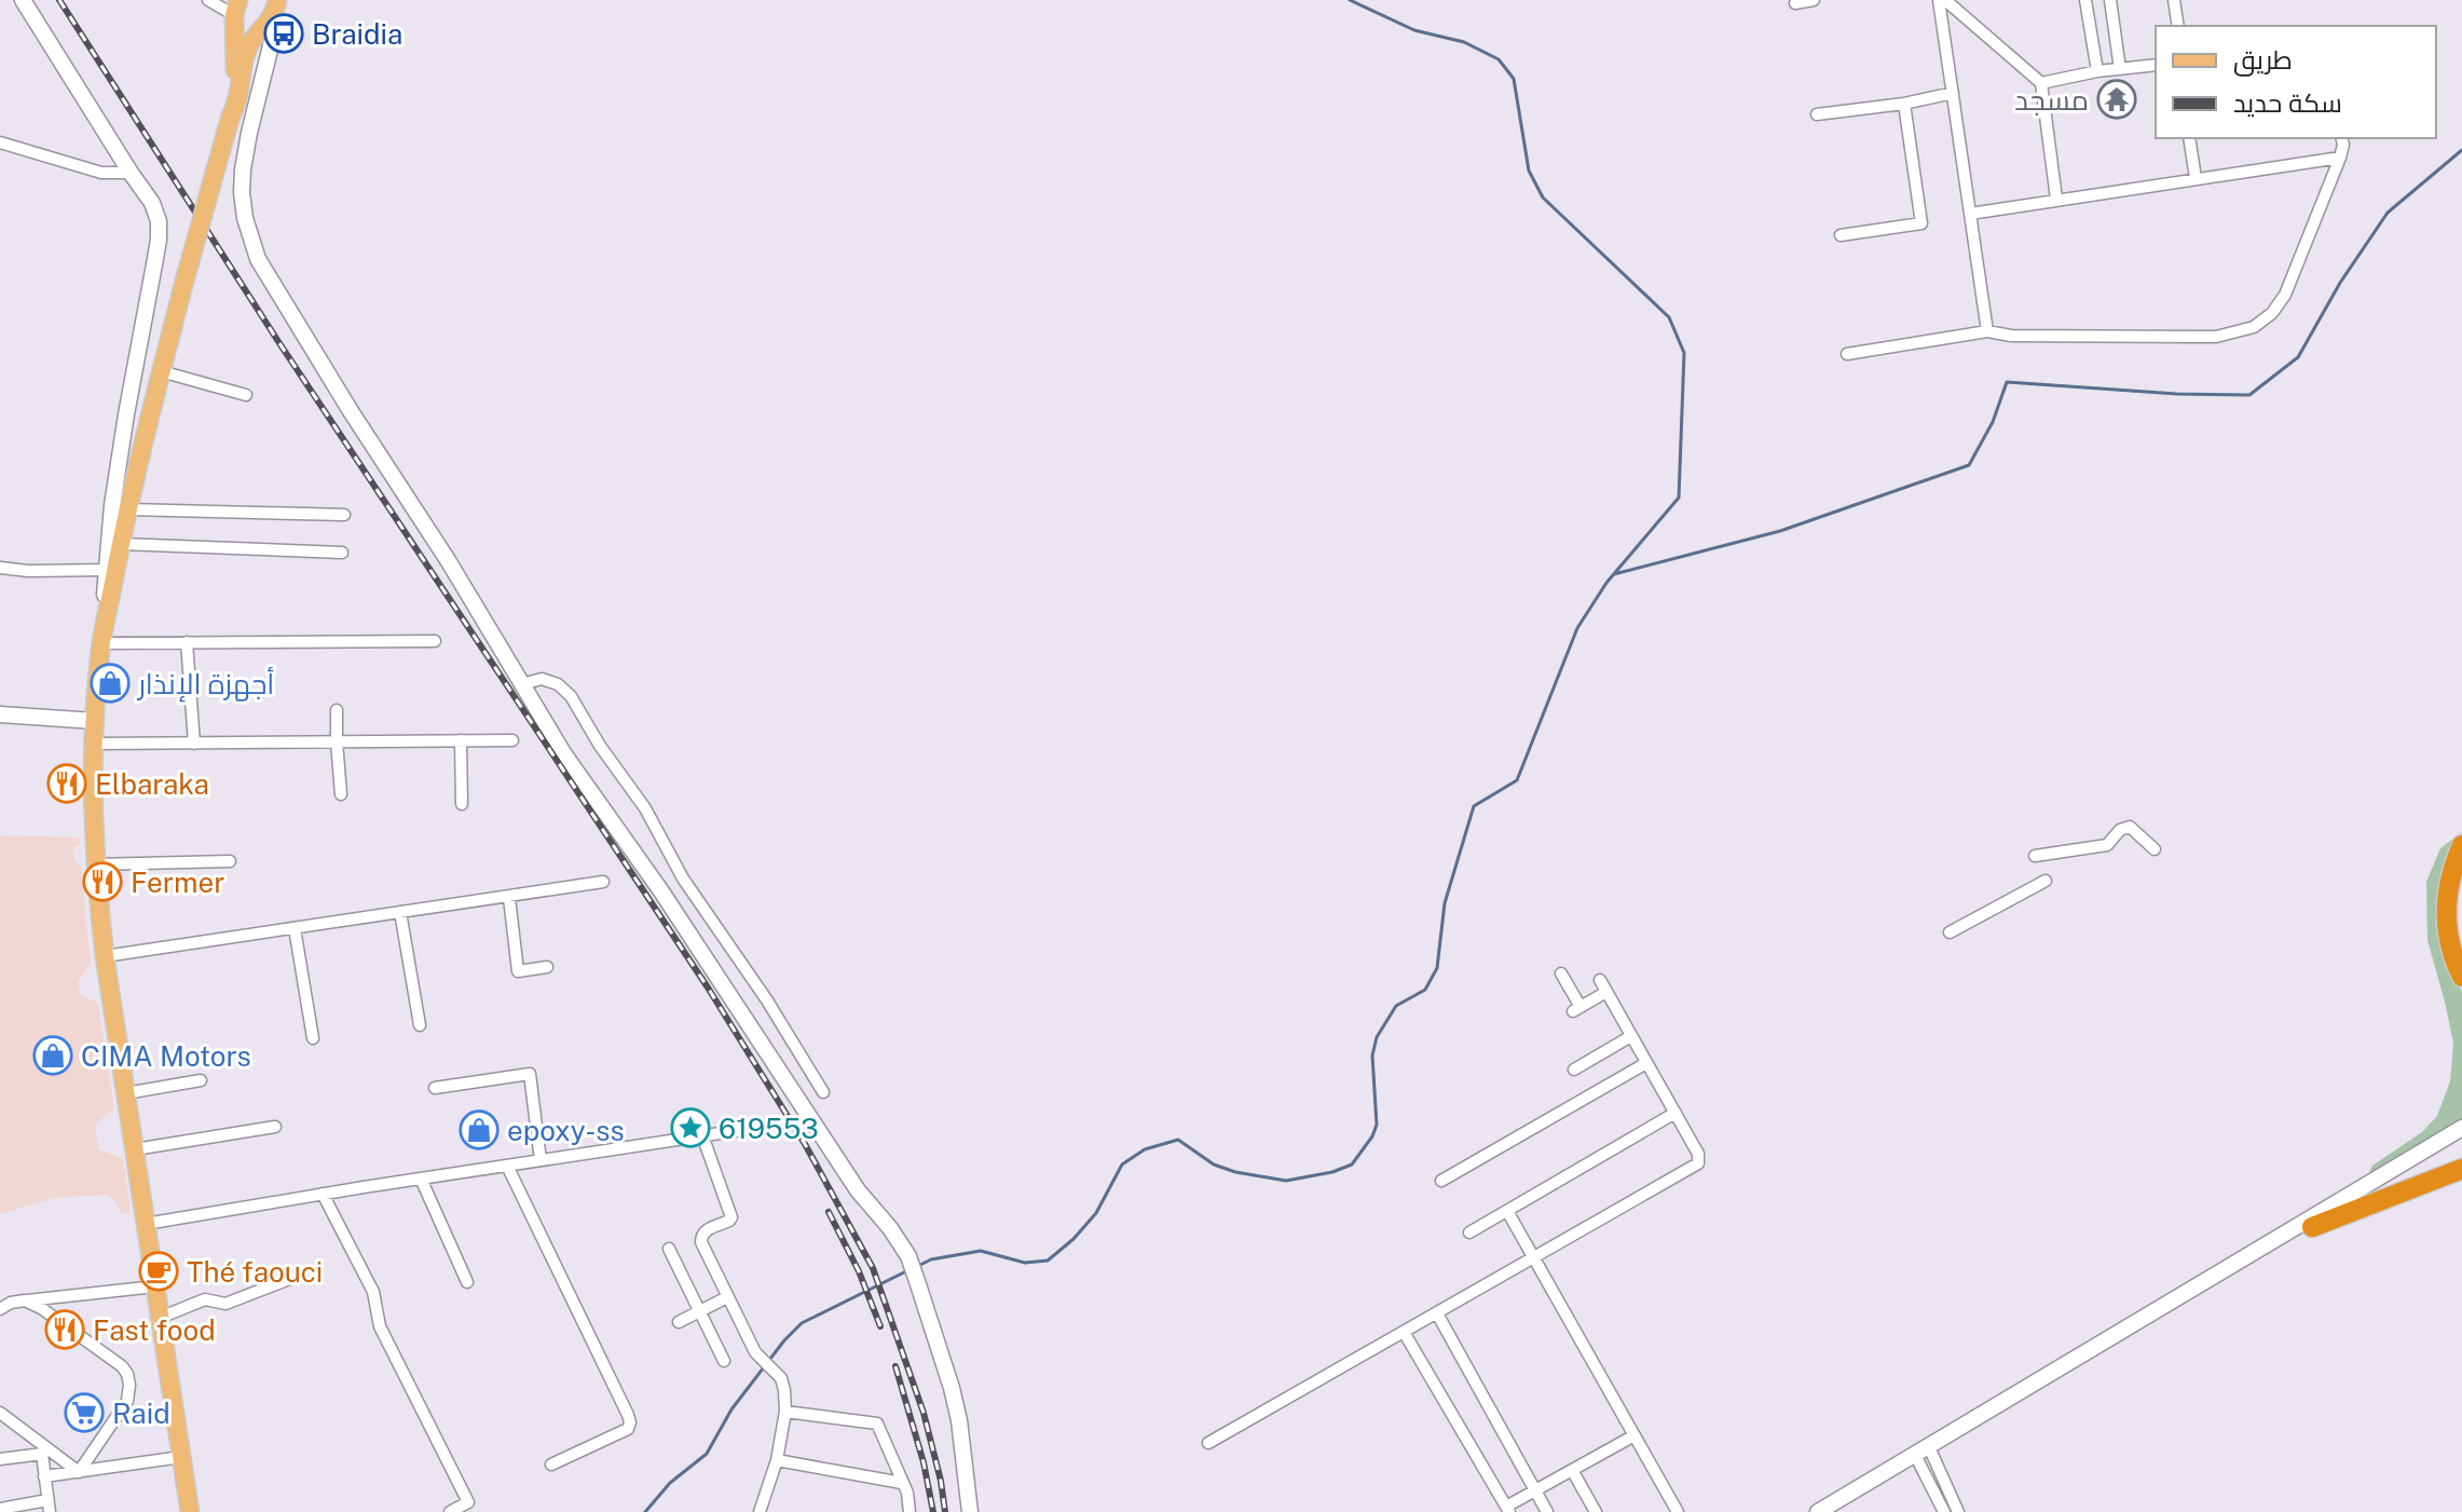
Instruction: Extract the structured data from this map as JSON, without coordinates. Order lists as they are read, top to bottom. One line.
{"places":{"bus stop":["Braidia"],"temple":["مسجد"],"shop":["أجهزة الإنذار","CIMA Motors","epoxy-ss"],"restaurant":["Elbaraka","Fermer","Fast food"],"place":["619553"],"cafe":["Thé faouci"],"supermarket":["Raid"]},"legend":["طريق","سكة حديد"]}
